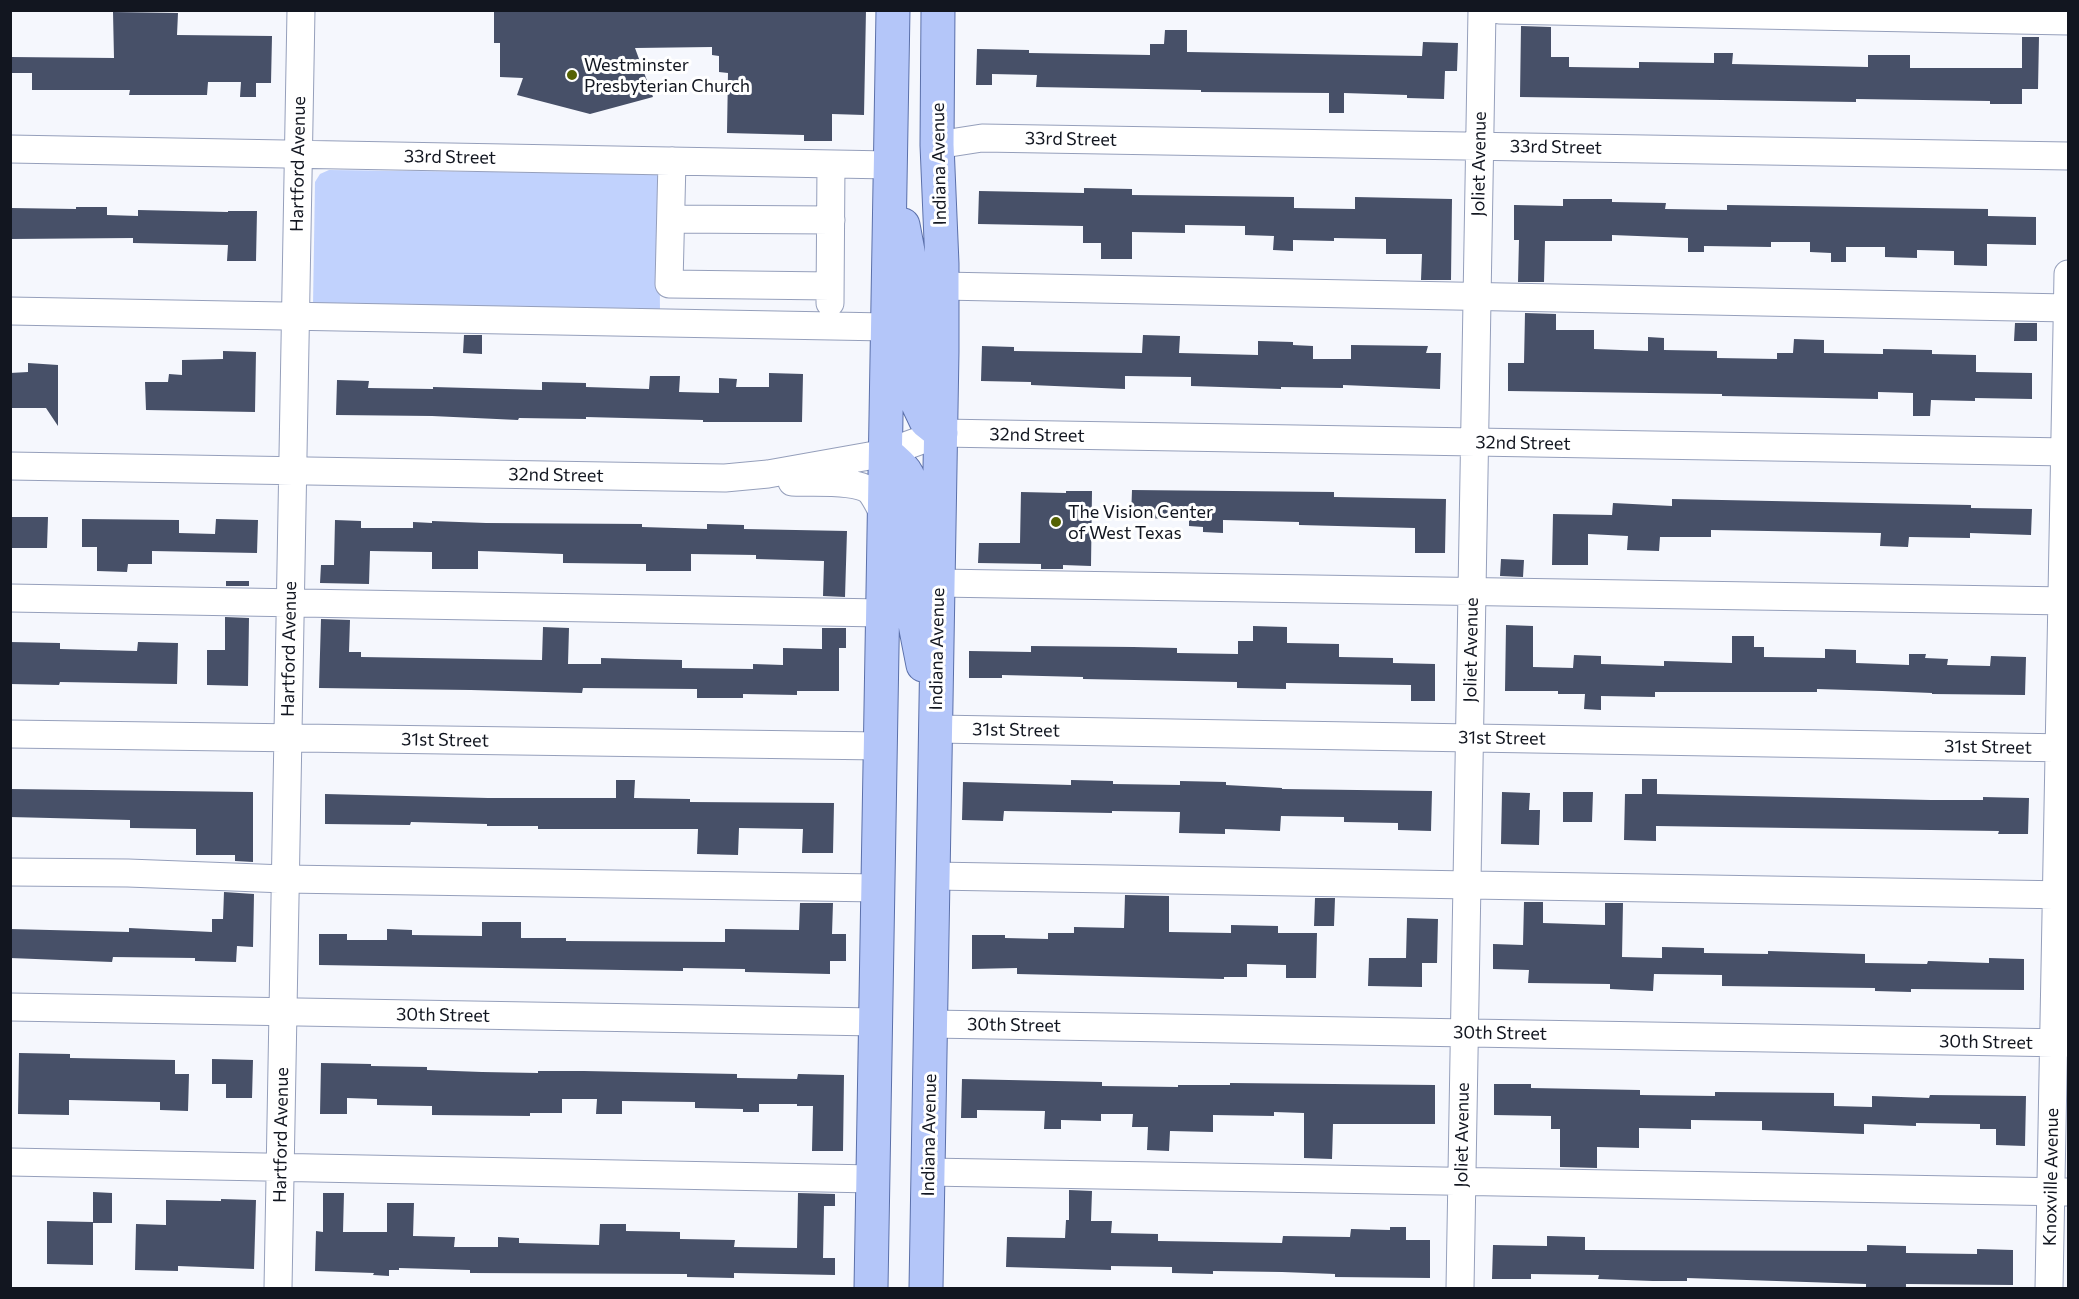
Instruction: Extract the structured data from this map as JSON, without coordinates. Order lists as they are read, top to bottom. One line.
{"streets":{"main road":["Indiana Avenue"],"street":["33rd Street","Hartford Avenue","Joliet Avenue","32nd Street","31st Street","30th Street","Knoxville Avenue"]},"crossings":[["33rd Street","Hartford Avenue"],["33rd Street","Indiana Avenue"],["33rd Street","Joliet Avenue"],["Hartford Avenue","32nd Street"],["Hartford Avenue","31st Street"],["Hartford Avenue","30th Street"],["Indiana Avenue","32nd Street"],["Indiana Avenue","31st Street"],["Indiana Avenue","30th Street"],["Joliet Avenue","32nd Street"],["Joliet Avenue","31st Street"],["Joliet Avenue","30th Street"],["32nd Street","Knoxville Avenue"],["31st Street","Knoxville Avenue"],["30th Street","Knoxville Avenue"]],"places":["Westminster Presbyterian Church","The Vision Center of West Texas"]}
